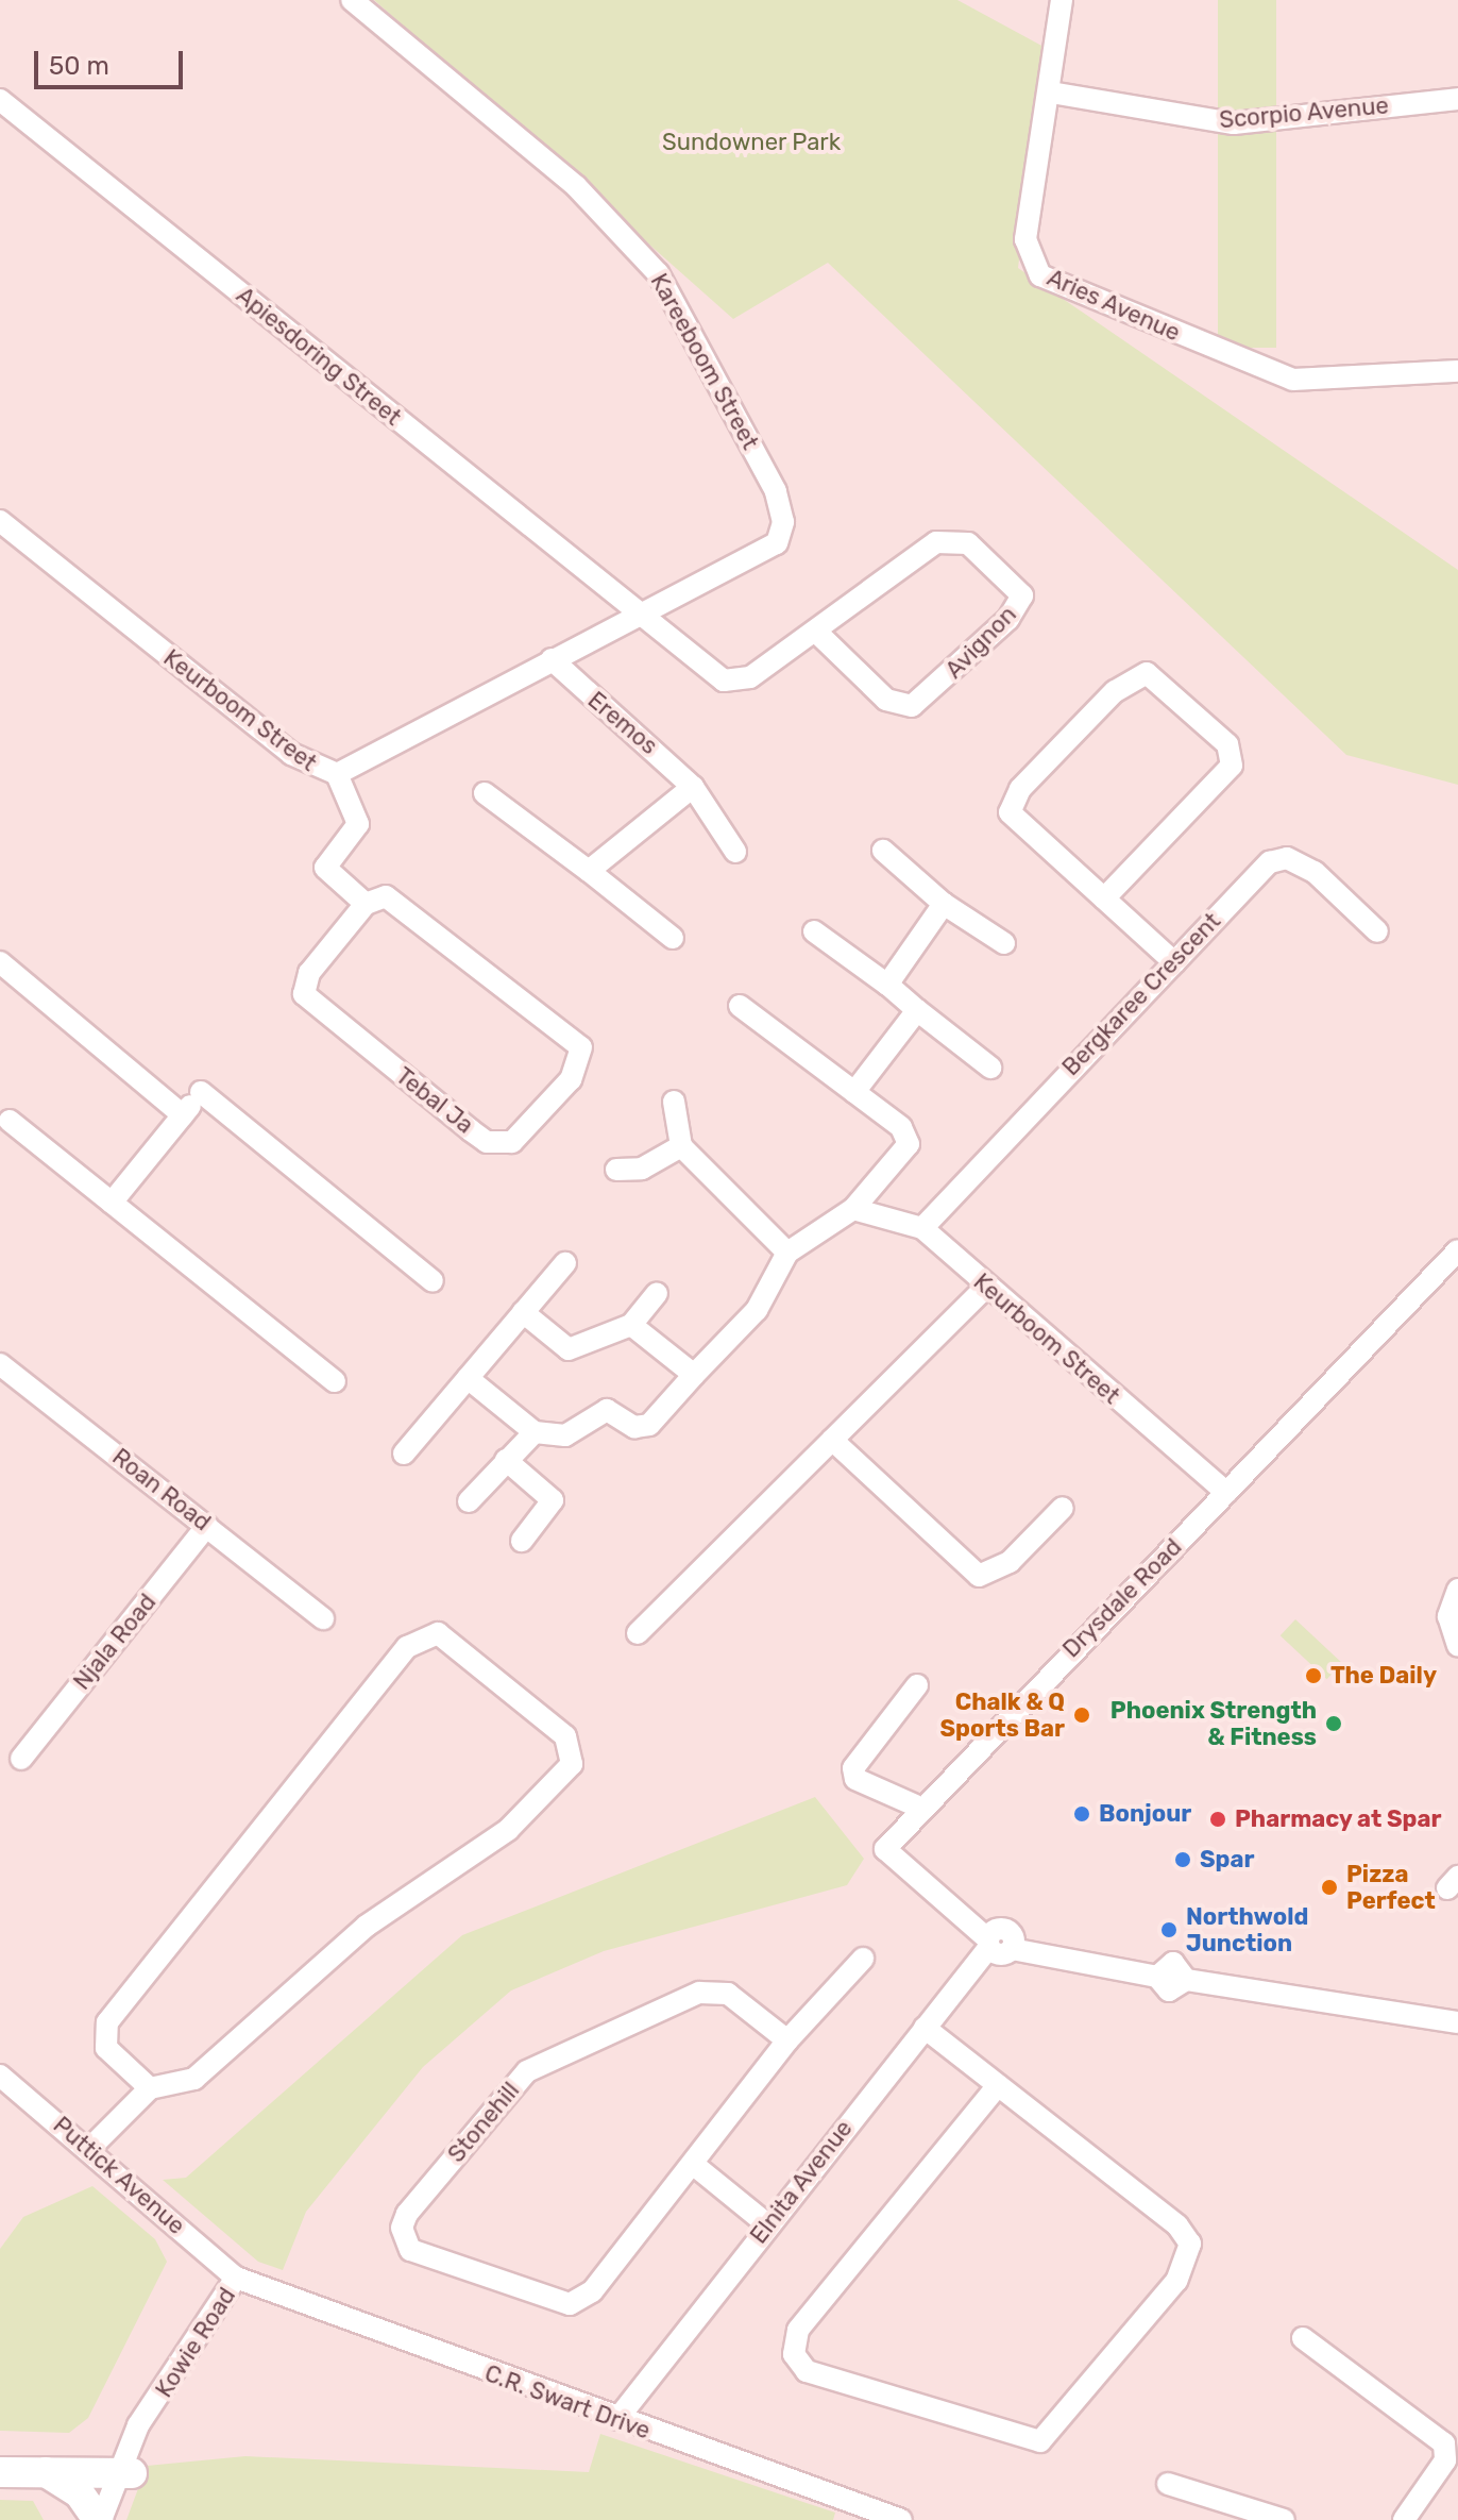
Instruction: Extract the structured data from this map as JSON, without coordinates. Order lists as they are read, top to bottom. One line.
{"streets":{"street":["Scorpio Avenue","Aries Avenue","Apiesdoring Street","Kareeboom Street","Avignon","Keurboom Street","Eremos","Bergkaree Crescent","Tebal Ja","Roan Road","Drysdale Road","Njala Road","Stonehill","Puttick Avenue","Elnita Avenue","Kowie Road","C.R. Swart Drive"]},"crossings":[["Scorpio Avenue","Aries Avenue"],["Apiesdoring Street","Kareeboom Street"],["Apiesdoring Street","Avignon"],["Apiesdoring Street","Keurboom Street"],["Kareeboom Street","Avignon"],["Kareeboom Street","Keurboom Street"],["Avignon","Keurboom Street"],["Keurboom Street","Eremos"],["Keurboom Street","Bergkaree Crescent"],["Keurboom Street","Drysdale Road"],["Roan Road","Njala Road"],["Drysdale Road","Elnita Avenue"],["Puttick Avenue","Kowie Road"],["Puttick Avenue","C.R. Swart Drive"],["Elnita Avenue","C.R. Swart Drive"],["Kowie Road","C.R. Swart Drive"]],"parks":["Sundowner Park"],"places":["The Daily","Chalk & Q Sports Bar","Phoenix Strength & Fitness","Bonjour","Pharmacy at Spar","Spar","Pizza Perfect","Northwold Junction"],"scale_bar":"50 m"}
